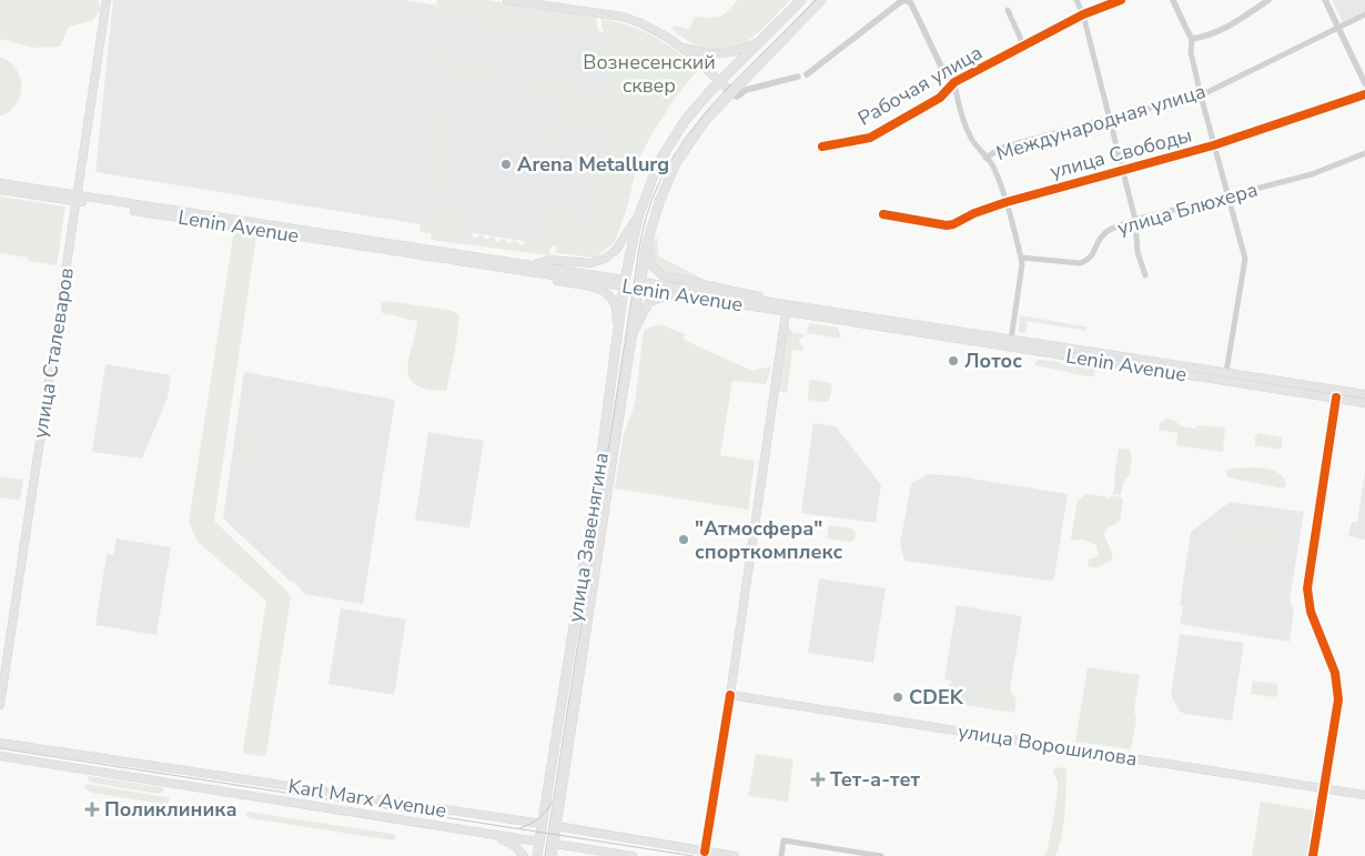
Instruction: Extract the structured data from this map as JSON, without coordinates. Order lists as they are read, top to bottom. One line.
{"streets":{"main road":["Lenin Avenue","улица Сталеваров","улица Завенягина","улица Ворошилова","Karl Marx Avenue"],"street":["Рабочая улица","Международная улица","улица Свободы","улица Блюхера"]},"crossings":[["Lenin Avenue","улица Сталеваров"],["Lenin Avenue","улица Завенягина"],["улица Завенягина","Karl Marx Avenue"]],"parks":["Вознесенский cквер"],"places":{"other":["Arena Metallurg","Лотос","\"Атмосфера\" спорткомплекс","CDEK"],"health":["Тет-а-тет","Поликлиника"]}}
